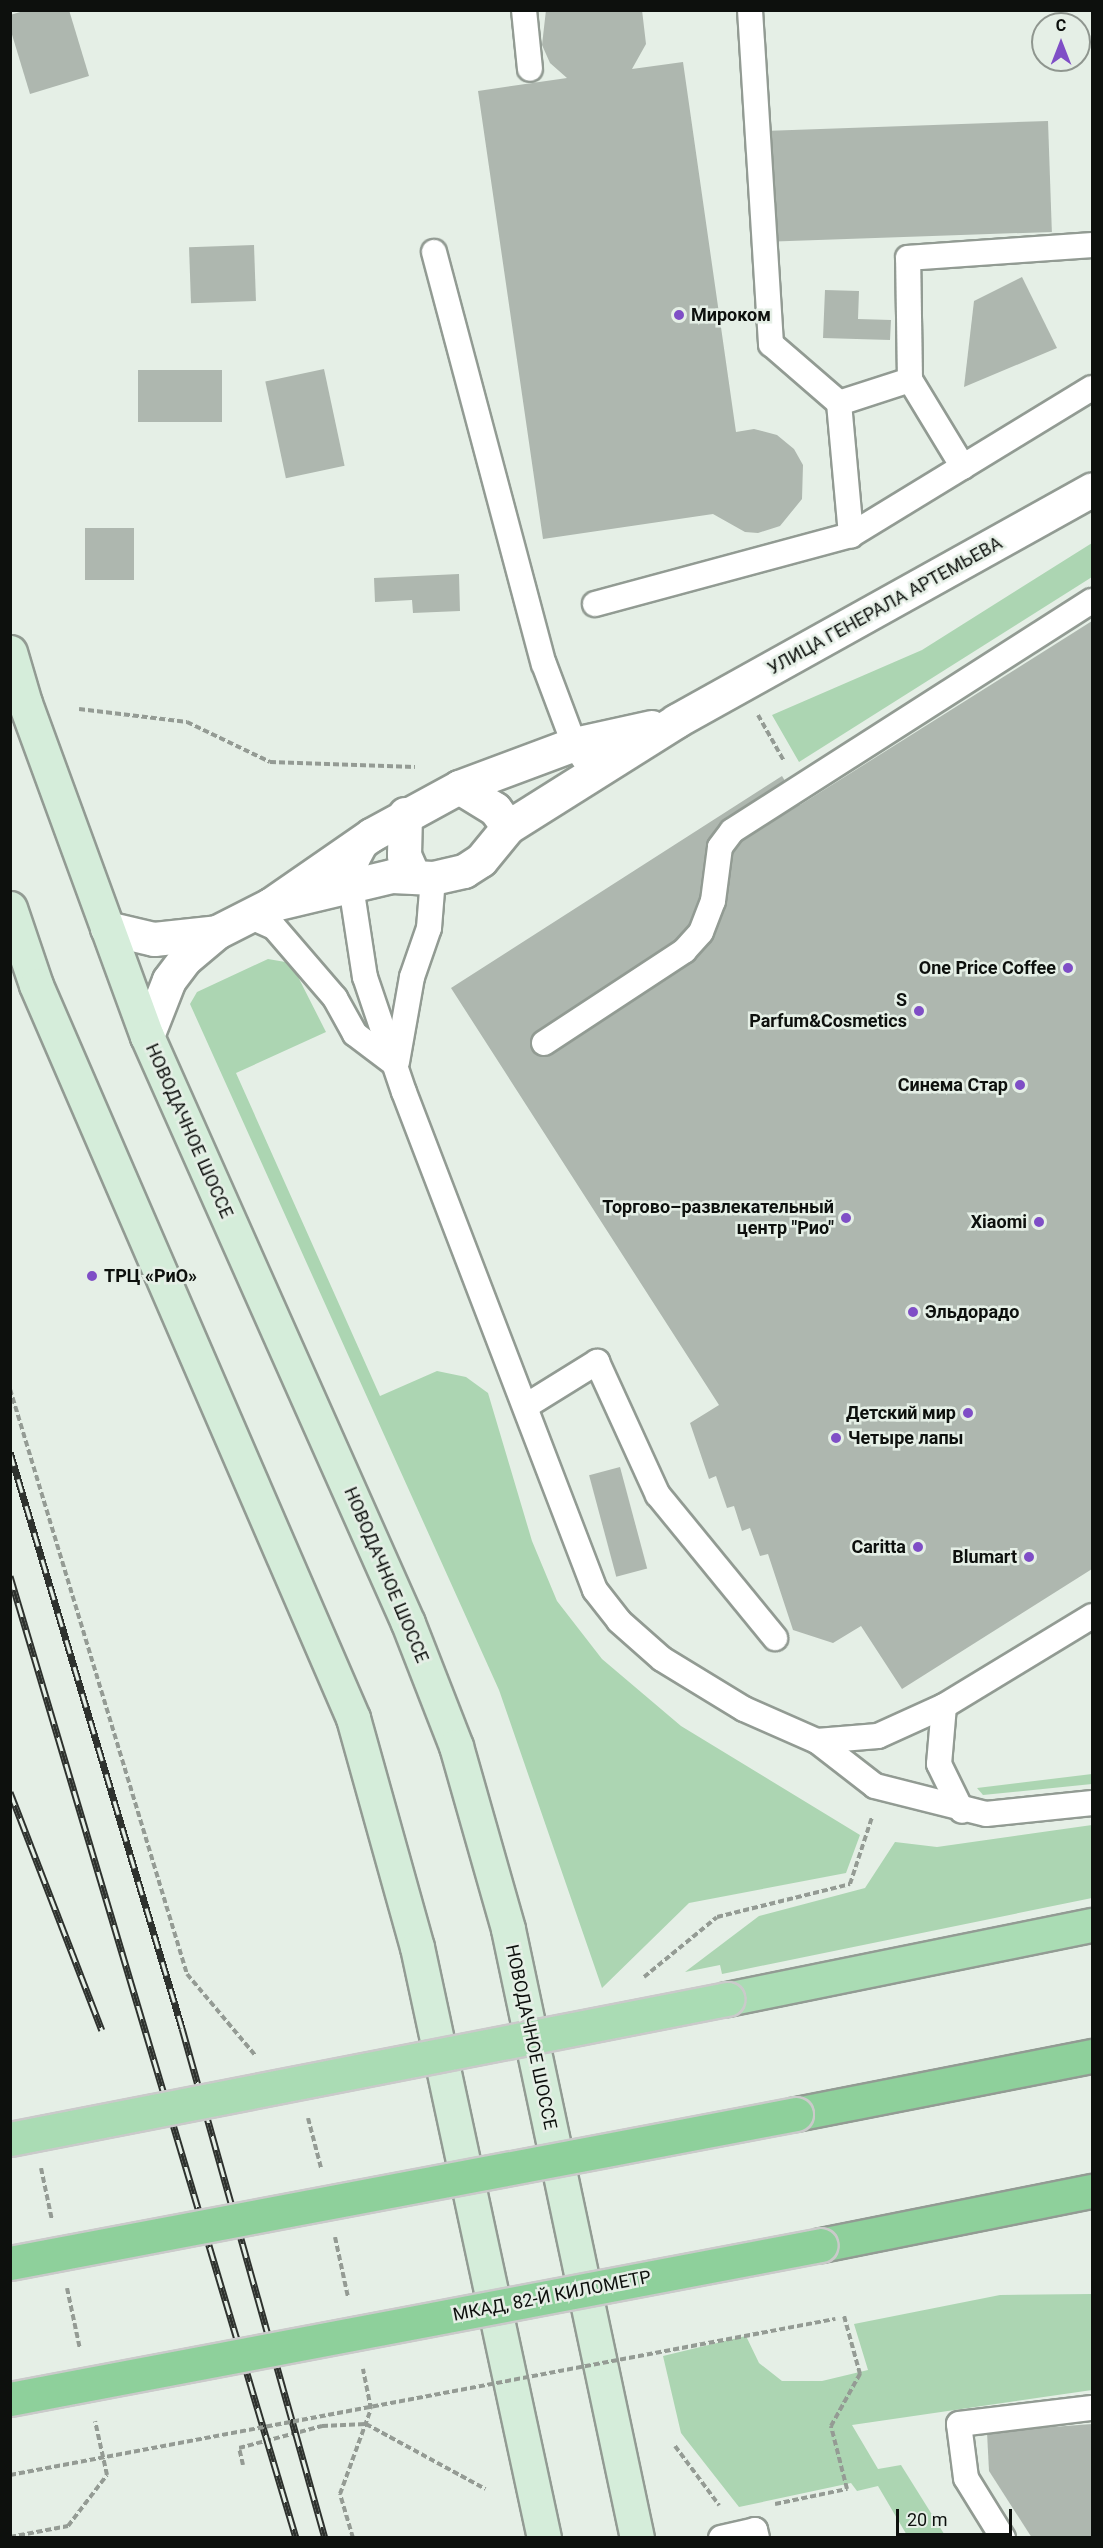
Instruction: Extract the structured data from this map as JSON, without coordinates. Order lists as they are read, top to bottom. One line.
{"streets":{"highway":["МКАД, 82-Й КИЛОМЕТР"],"main road":["НОВОДАЧНОЕ ШОССЕ"],"street":["УЛИЦА ГЕНЕРАЛА АРТЕМЬЕВА"]},"places":["Мироком","One Price Coffee","S Parfum&Cosmetics","Синема Стар","Торгово–развлекательный центр \"Рио\"","Xiaomi","ТРЦ «РиО»","Эльдорадо","Детский мир","Четыре лапы","Caritta","Blumart"],"scale_bar":"20 m","north":"top"}
